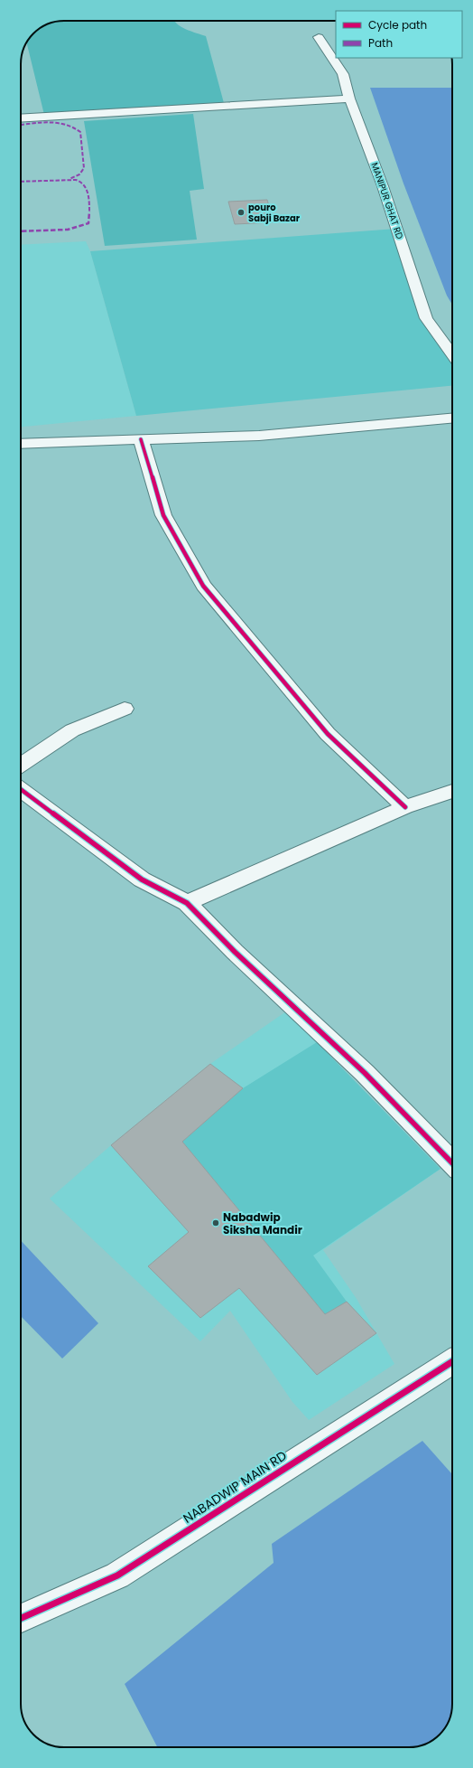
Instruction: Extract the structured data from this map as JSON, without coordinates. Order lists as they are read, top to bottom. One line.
{"streets":{"street":["MANIPUR GHAT RD","NABADWIP MAIN RD"]},"places":["pouro Sabji Bazar","Nabadwip Siksha Mandir"],"legend":["Cycle path","Path"]}
